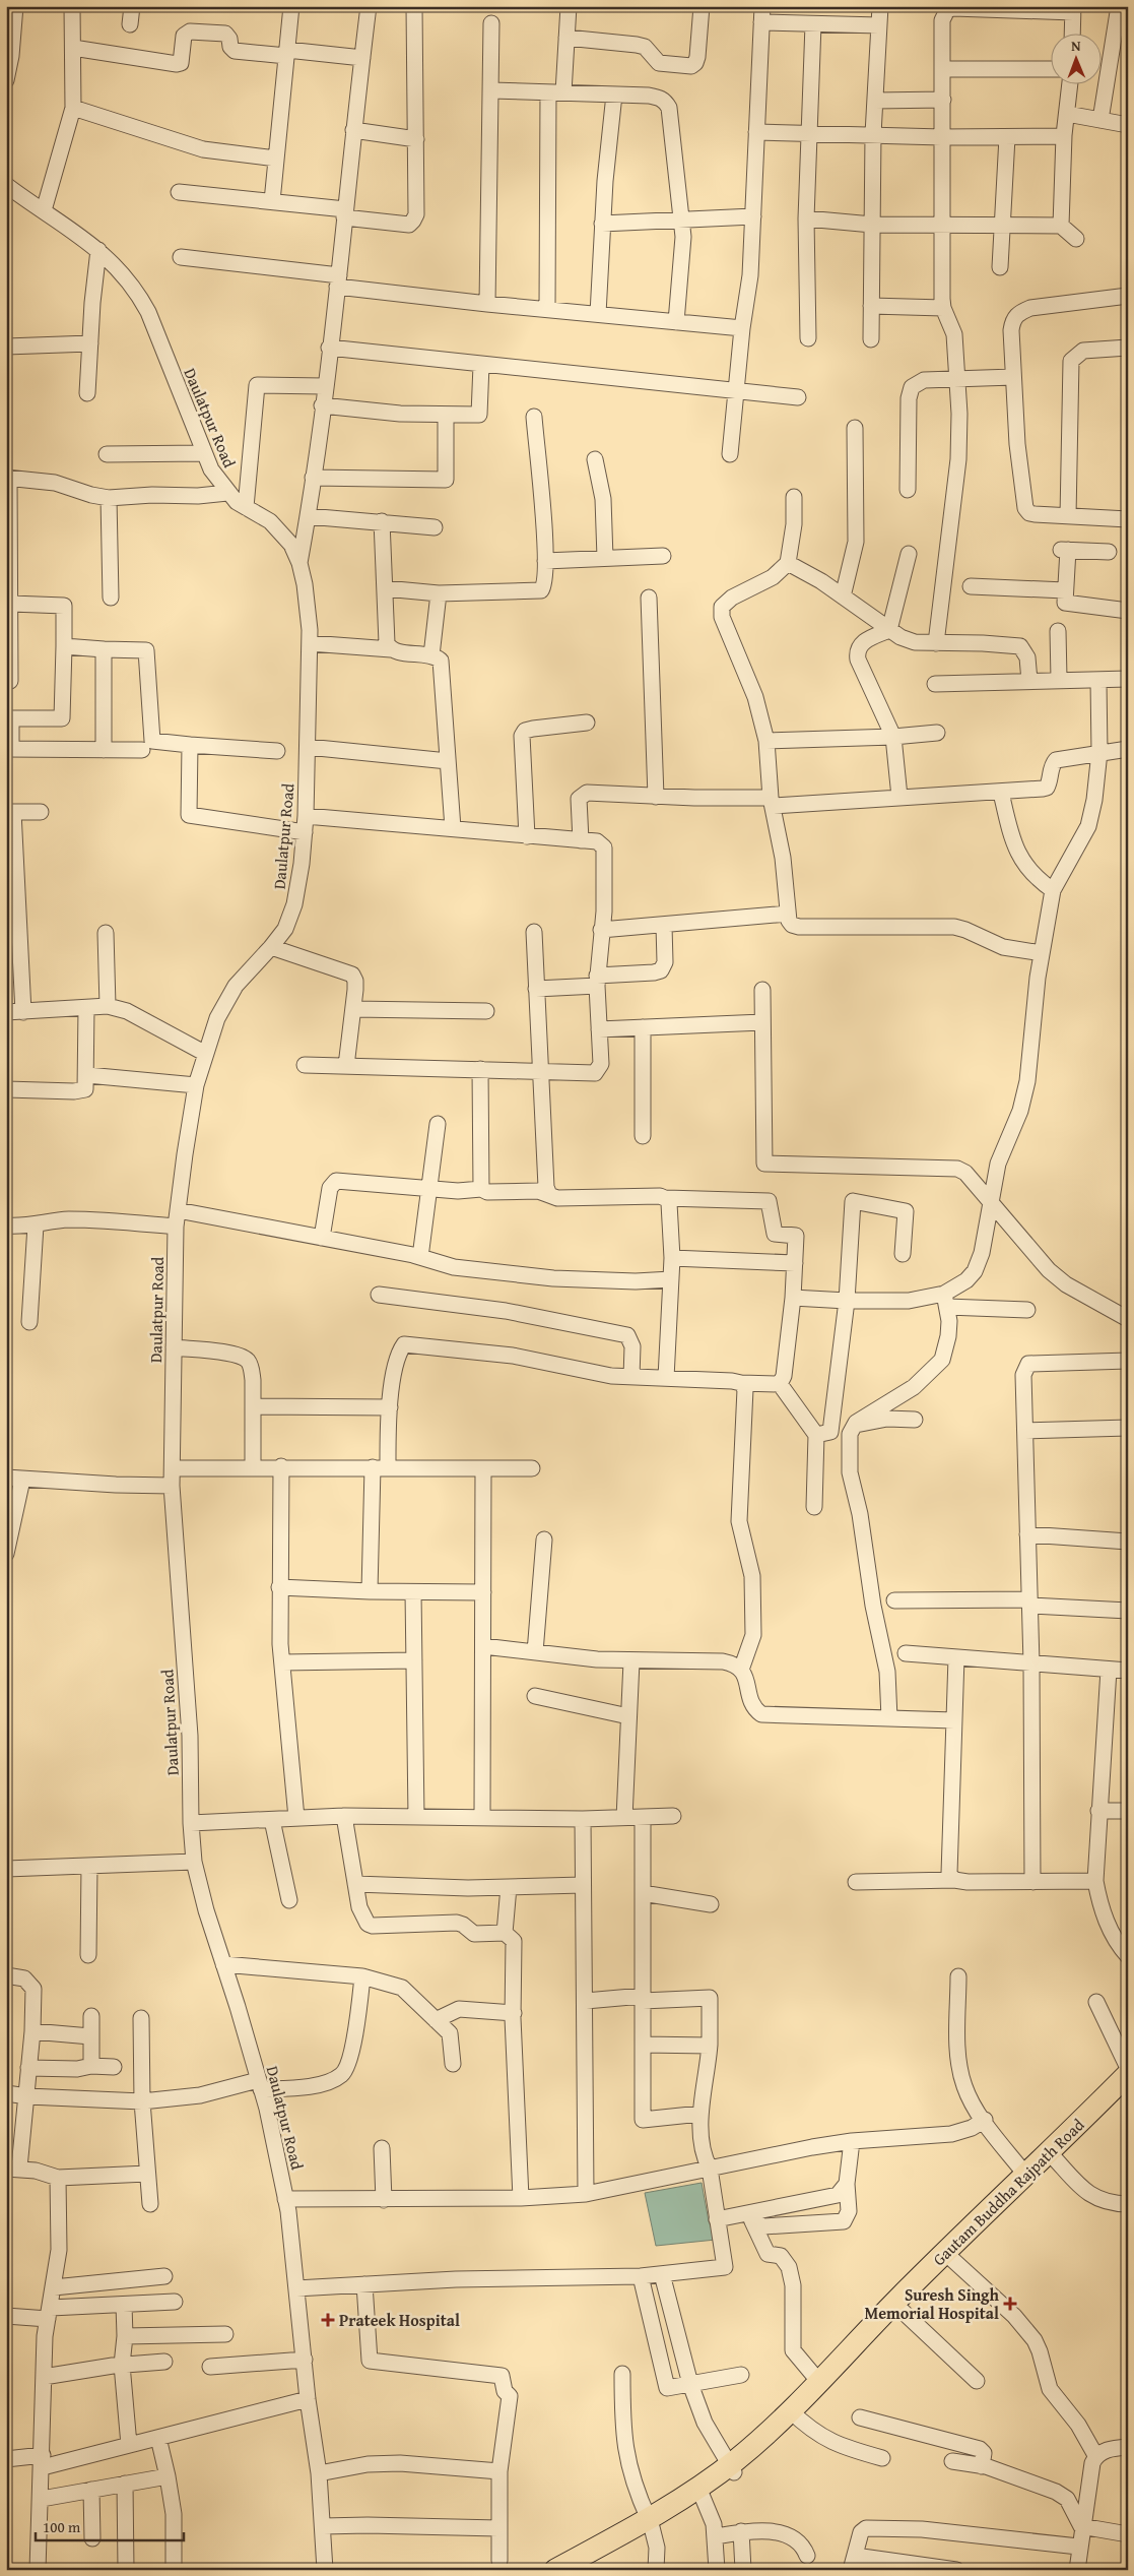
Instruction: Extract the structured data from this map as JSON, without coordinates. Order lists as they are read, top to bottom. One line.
{"streets":{"highway":["Gautam Buddha Rajpath Road"],"street":["Daulatpur Road"]},"places":{"health":["Suresh Singh Memorial Hospital","Prateek Hospital"]},"scale_bar":"100 m","north":"top"}
